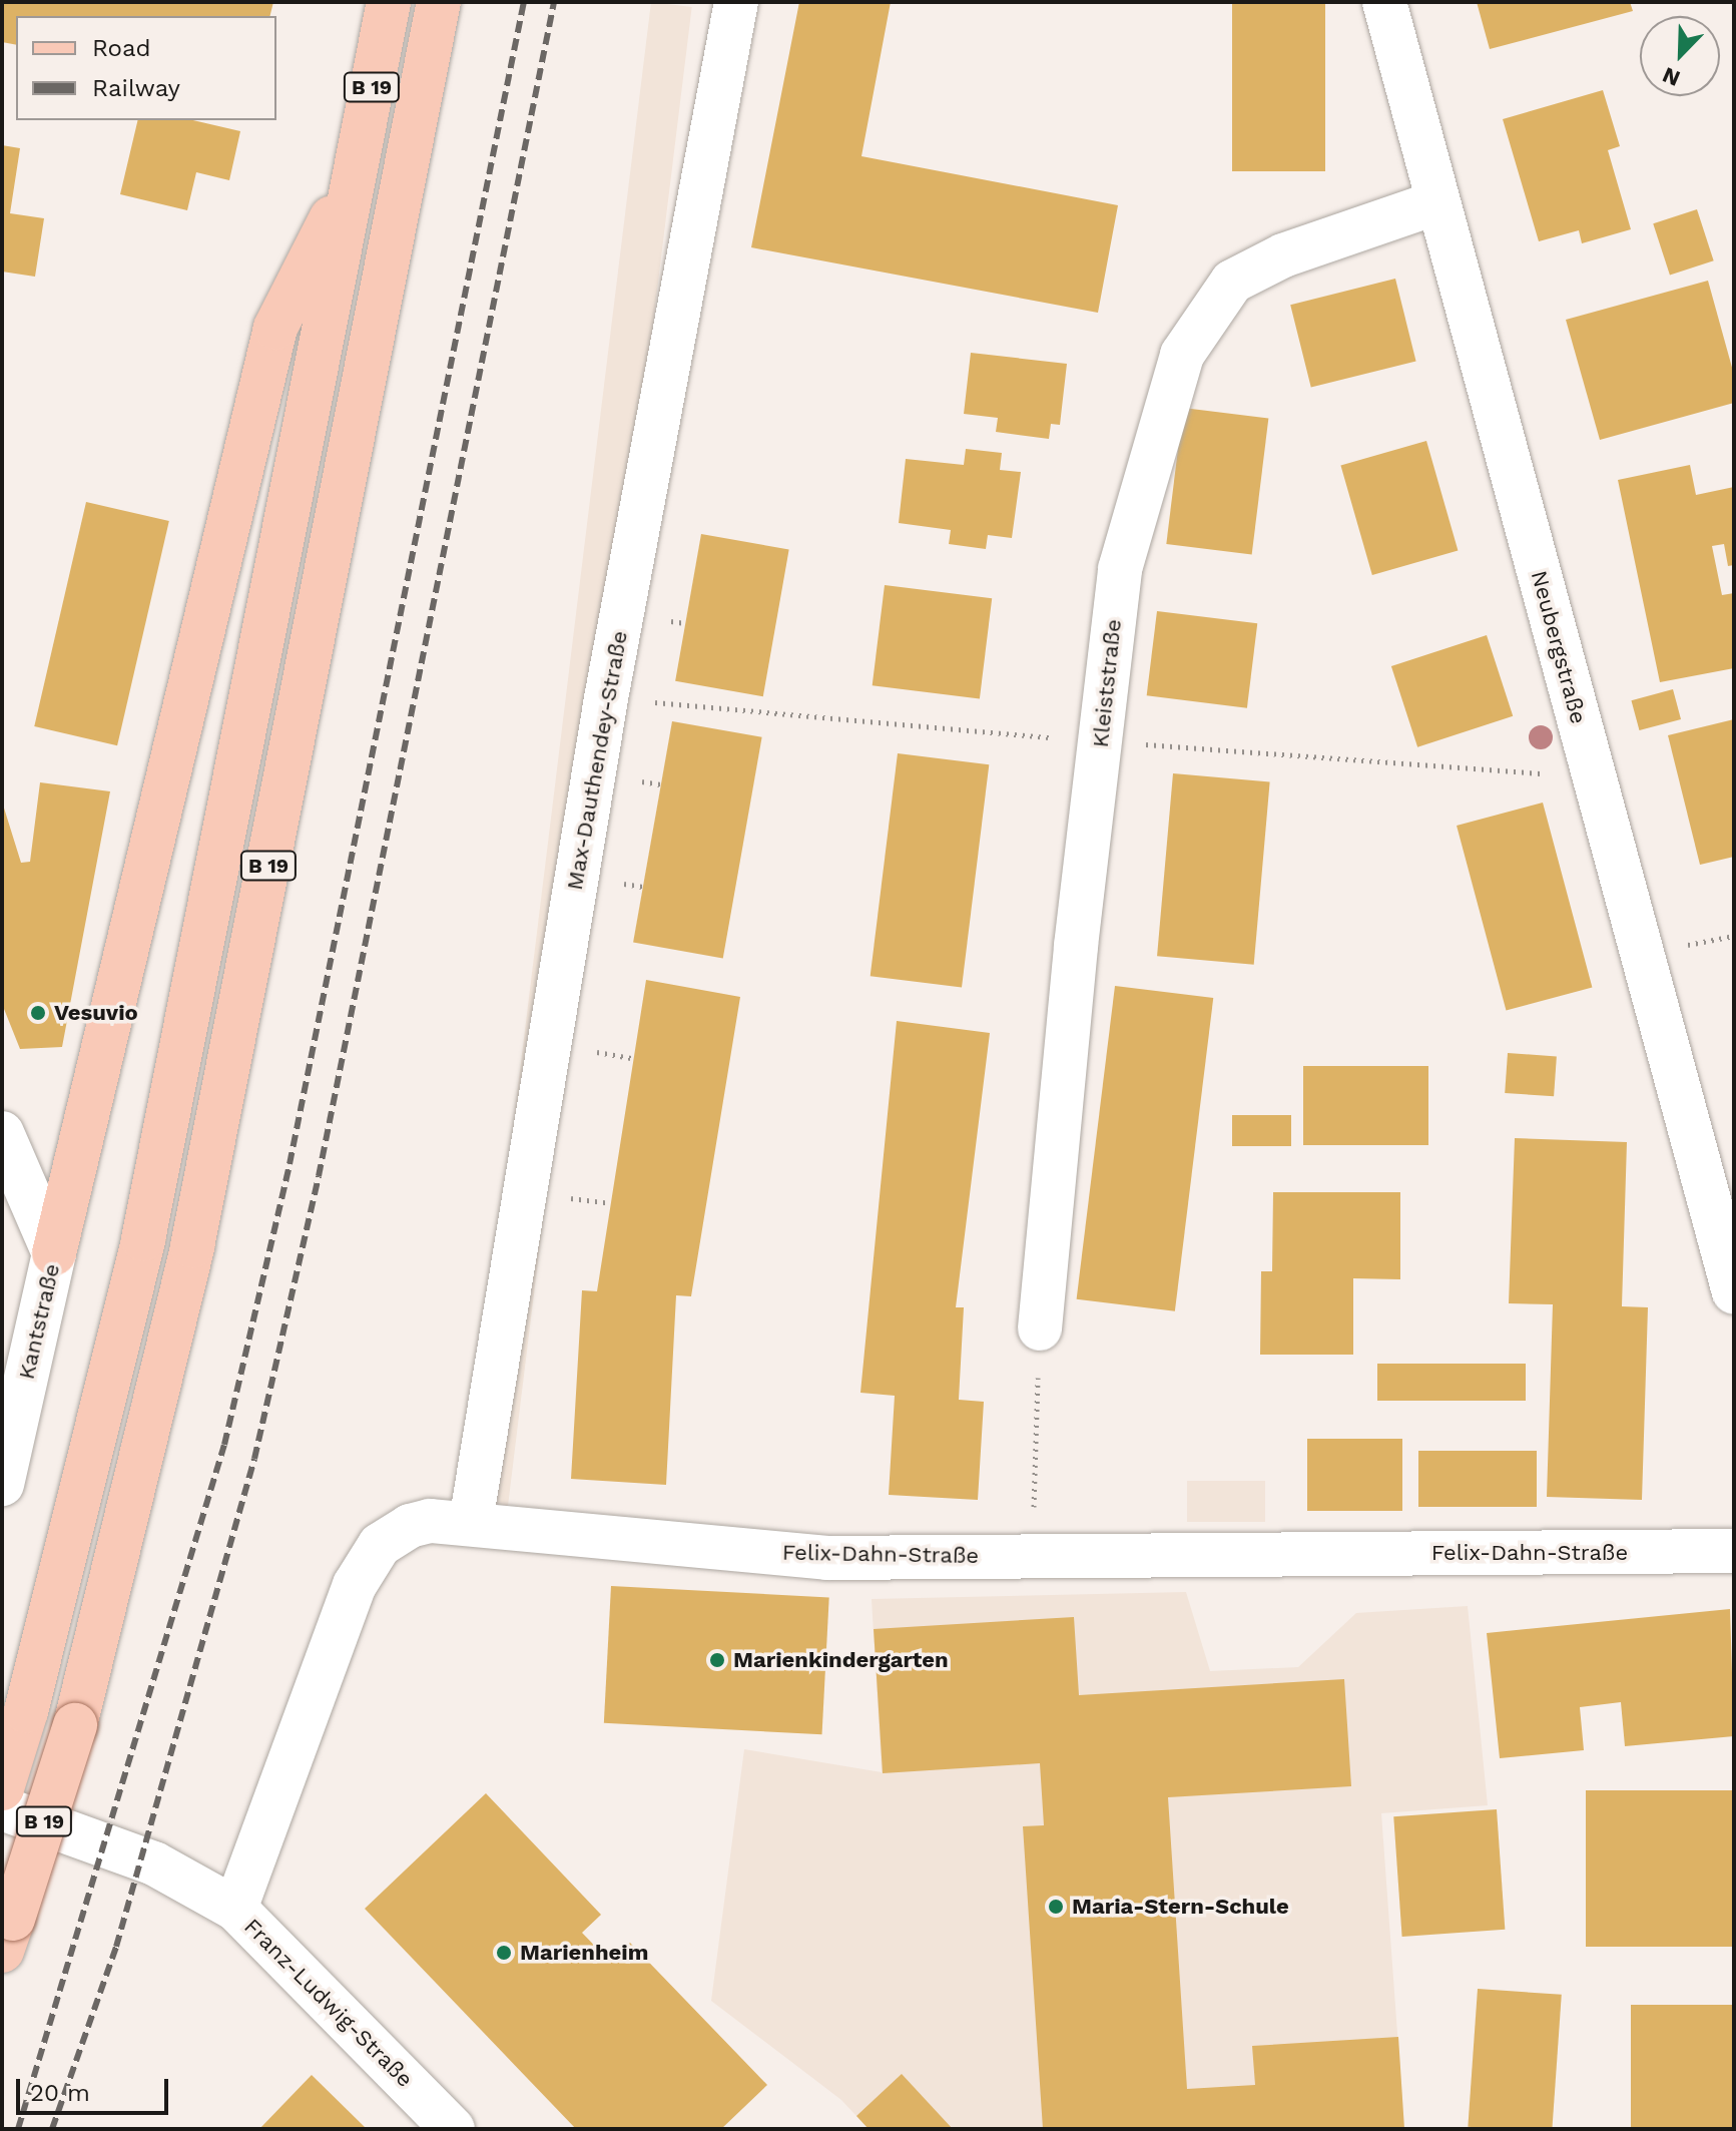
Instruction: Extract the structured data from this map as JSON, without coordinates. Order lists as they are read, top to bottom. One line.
{"streets":{"main road":["B 19"],"street":["Neubergstraße","Kleiststraße","Max-Dauthendey-Straße","Kantstraße","Felix-Dahn-Straße","Franz-Ludwig-Straße"]},"crossings":[["Neubergstraße","Kleiststraße"],["Max-Dauthendey-Straße","Felix-Dahn-Straße"],["Felix-Dahn-Straße","Franz-Ludwig-Straße"]],"places":["Vesuvio","Marienkindergarten","Maria-Stern-Schule","Marienheim"],"legend":["Road","Railway"],"scale_bar":"20 m","north":"bottom left"}
